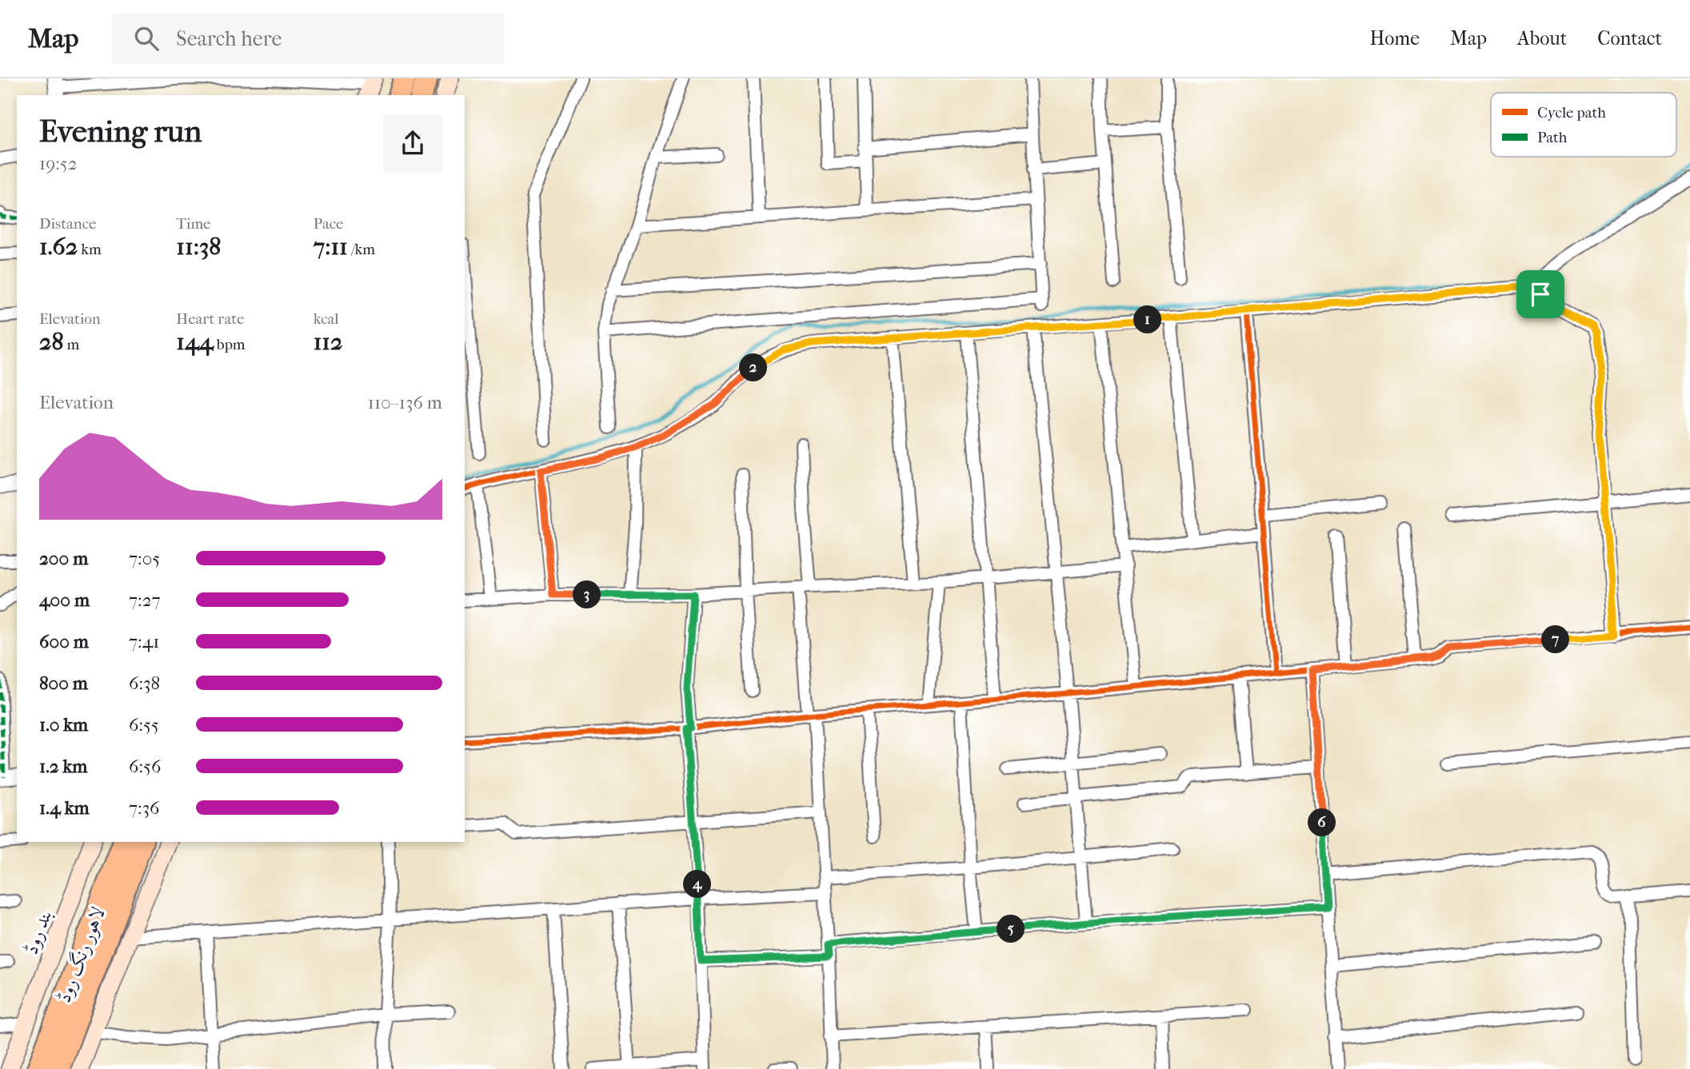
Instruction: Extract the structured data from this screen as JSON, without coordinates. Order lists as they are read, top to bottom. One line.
{"streets":{"highway":["لاہور رنگ روڈ"],"main road":["بند روڈ"]},"legend":["Cycle path","Path"],"page":{"header":"Map","search":"Search here","nav":["Home","Map","About","Contact"],"heading":["Evening run","19:52"],"stats":[["Distance","1.62 km"],["Time","11:38"],["Pace","7:11 /km"],["Elevation","28 m"],["Heart rate","144 bpm"],["kcal","112"]],"pins":["1","2","3","7","6","4","5"],"chart":["Elevation","110–136 m"],"list":[{"name":"200 m","note":"7:05"},{"name":"400 m","note":"7:27"},{"name":"600 m","note":"7:41"},{"name":"800 m","note":"6:38"},{"name":"1.0 km","note":"6:55"},{"name":"1.2 km","note":"6:56"},{"name":"1.4 km","note":"7:36"}]}}
